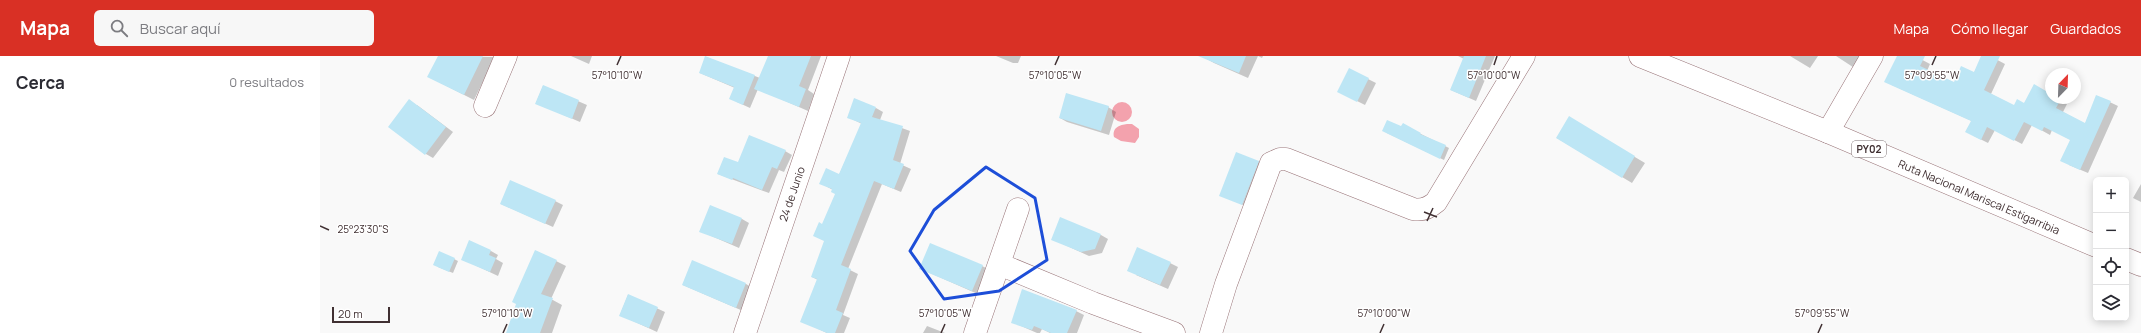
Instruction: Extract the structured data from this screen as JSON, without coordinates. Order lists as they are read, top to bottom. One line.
{"streets":{"street":["PY02","24 de Junio","Ruta Nacional Mariscal Estigarribia"]},"scale_bar":"20 m","north":"top right","page":{"header":"Mapa","search":"Buscar aquí","nav":["Mapa","Cómo llegar","Guardados"],"heading":["Cerca","0 resultados"],"map_buttons":["+","−"],"scale":"20 m"},"coordinates":["57°10'10\"W","57°10'05\"W","57°10'00\"W","57°09'55\"W","25°23'30\"S"]}
